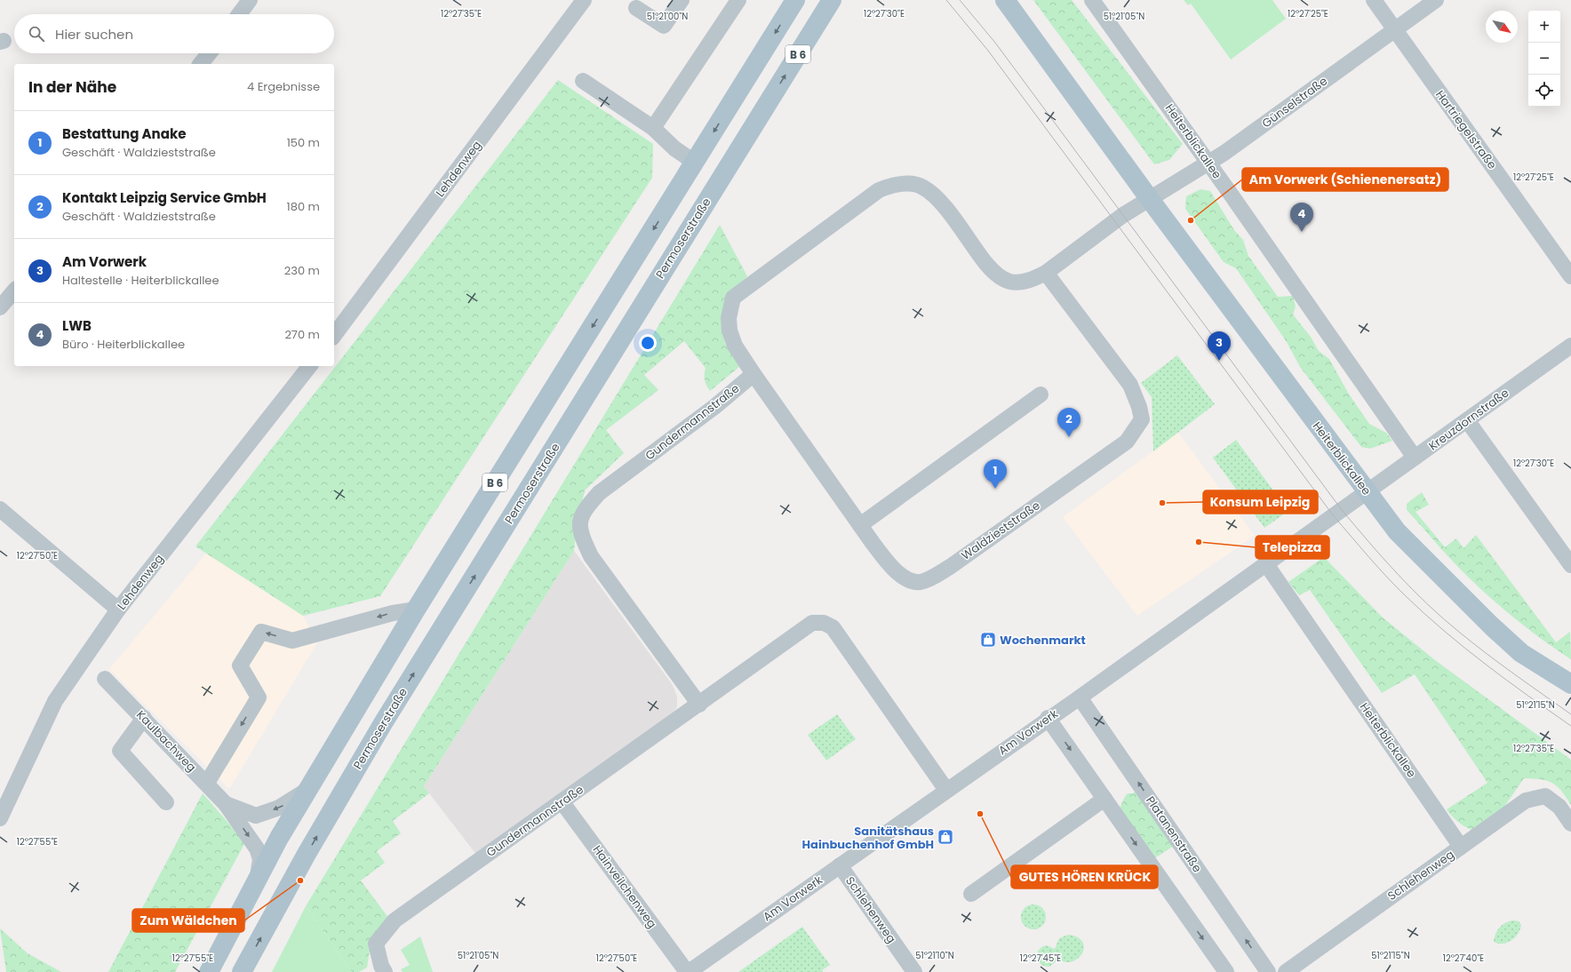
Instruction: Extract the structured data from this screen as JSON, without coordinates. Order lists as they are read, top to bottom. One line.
{"streets":{"main road":["B 6","Heiterblickallee","Permoserstraße"],"street":["Günselstraße","Hartriegelstraße","Lehdenweg","Kreuzdornstraße","Gundermannstraße","Waldzieststraße","Am Vorwerk","Kaulbachweg","Platanenstraße","Schlehenweg","Hainveilchenweg"]},"crossings":[["B 6","Kaulbachweg"],["Günselstraße","Hartriegelstraße"],["Günselstraße","Heiterblickallee"],["Heiterblickallee","Kreuzdornstraße"],["Heiterblickallee","Am Vorwerk"],["Heiterblickallee","Schlehenweg"],["Kreuzdornstraße","Am Vorwerk"],["Gundermannstraße","Waldzieststraße"],["Gundermannstraße","Am Vorwerk"],["Gundermannstraße","Hainveilchenweg"],["Am Vorwerk","Platanenstraße"],["Am Vorwerk","Schlehenweg"],["Am Vorwerk","Hainveilchenweg"]],"places":{"other":["Am Vorwerk (Schienenersatz)","Konsum Leipzig","Telepizza","GUTES HÖREN KRÜCK","Zum Wäldchen"],"shop":["Wochenmarkt","Sanitätshaus Hainbuchenhof GmbH"]},"north":"bottom right","page":{"map_buttons":["+","−"],"search":"Hier suchen","heading":["In der Nähe","4 Ergebnisse"],"list":[{"mark":"1","name":"Bestattung Anake","note":"Geschäft · Waldzieststraße","value":"150 m"},{"mark":"2","name":"Kontakt Leipzig Service GmbH","note":"Geschäft · Waldzieststraße","value":"180 m"},{"mark":"3","name":"Am Vorwerk","note":"Haltestelle · Heiterblickallee","value":"230 m"},{"mark":"4","name":"LWB","note":"Büro · Heiterblickallee","value":"270 m"}],"pins":["4","3","2","1"]},"coordinates":["12°27'35\"E","12°27'30\"E","12°27'25\"E","51°21'00\"N","51°21'05\"N","12°27'50\"E","51°21'15\"N","12°27'55\"E","51°21'10\"N","12°27'45\"E","12°27'40\"E"]}
